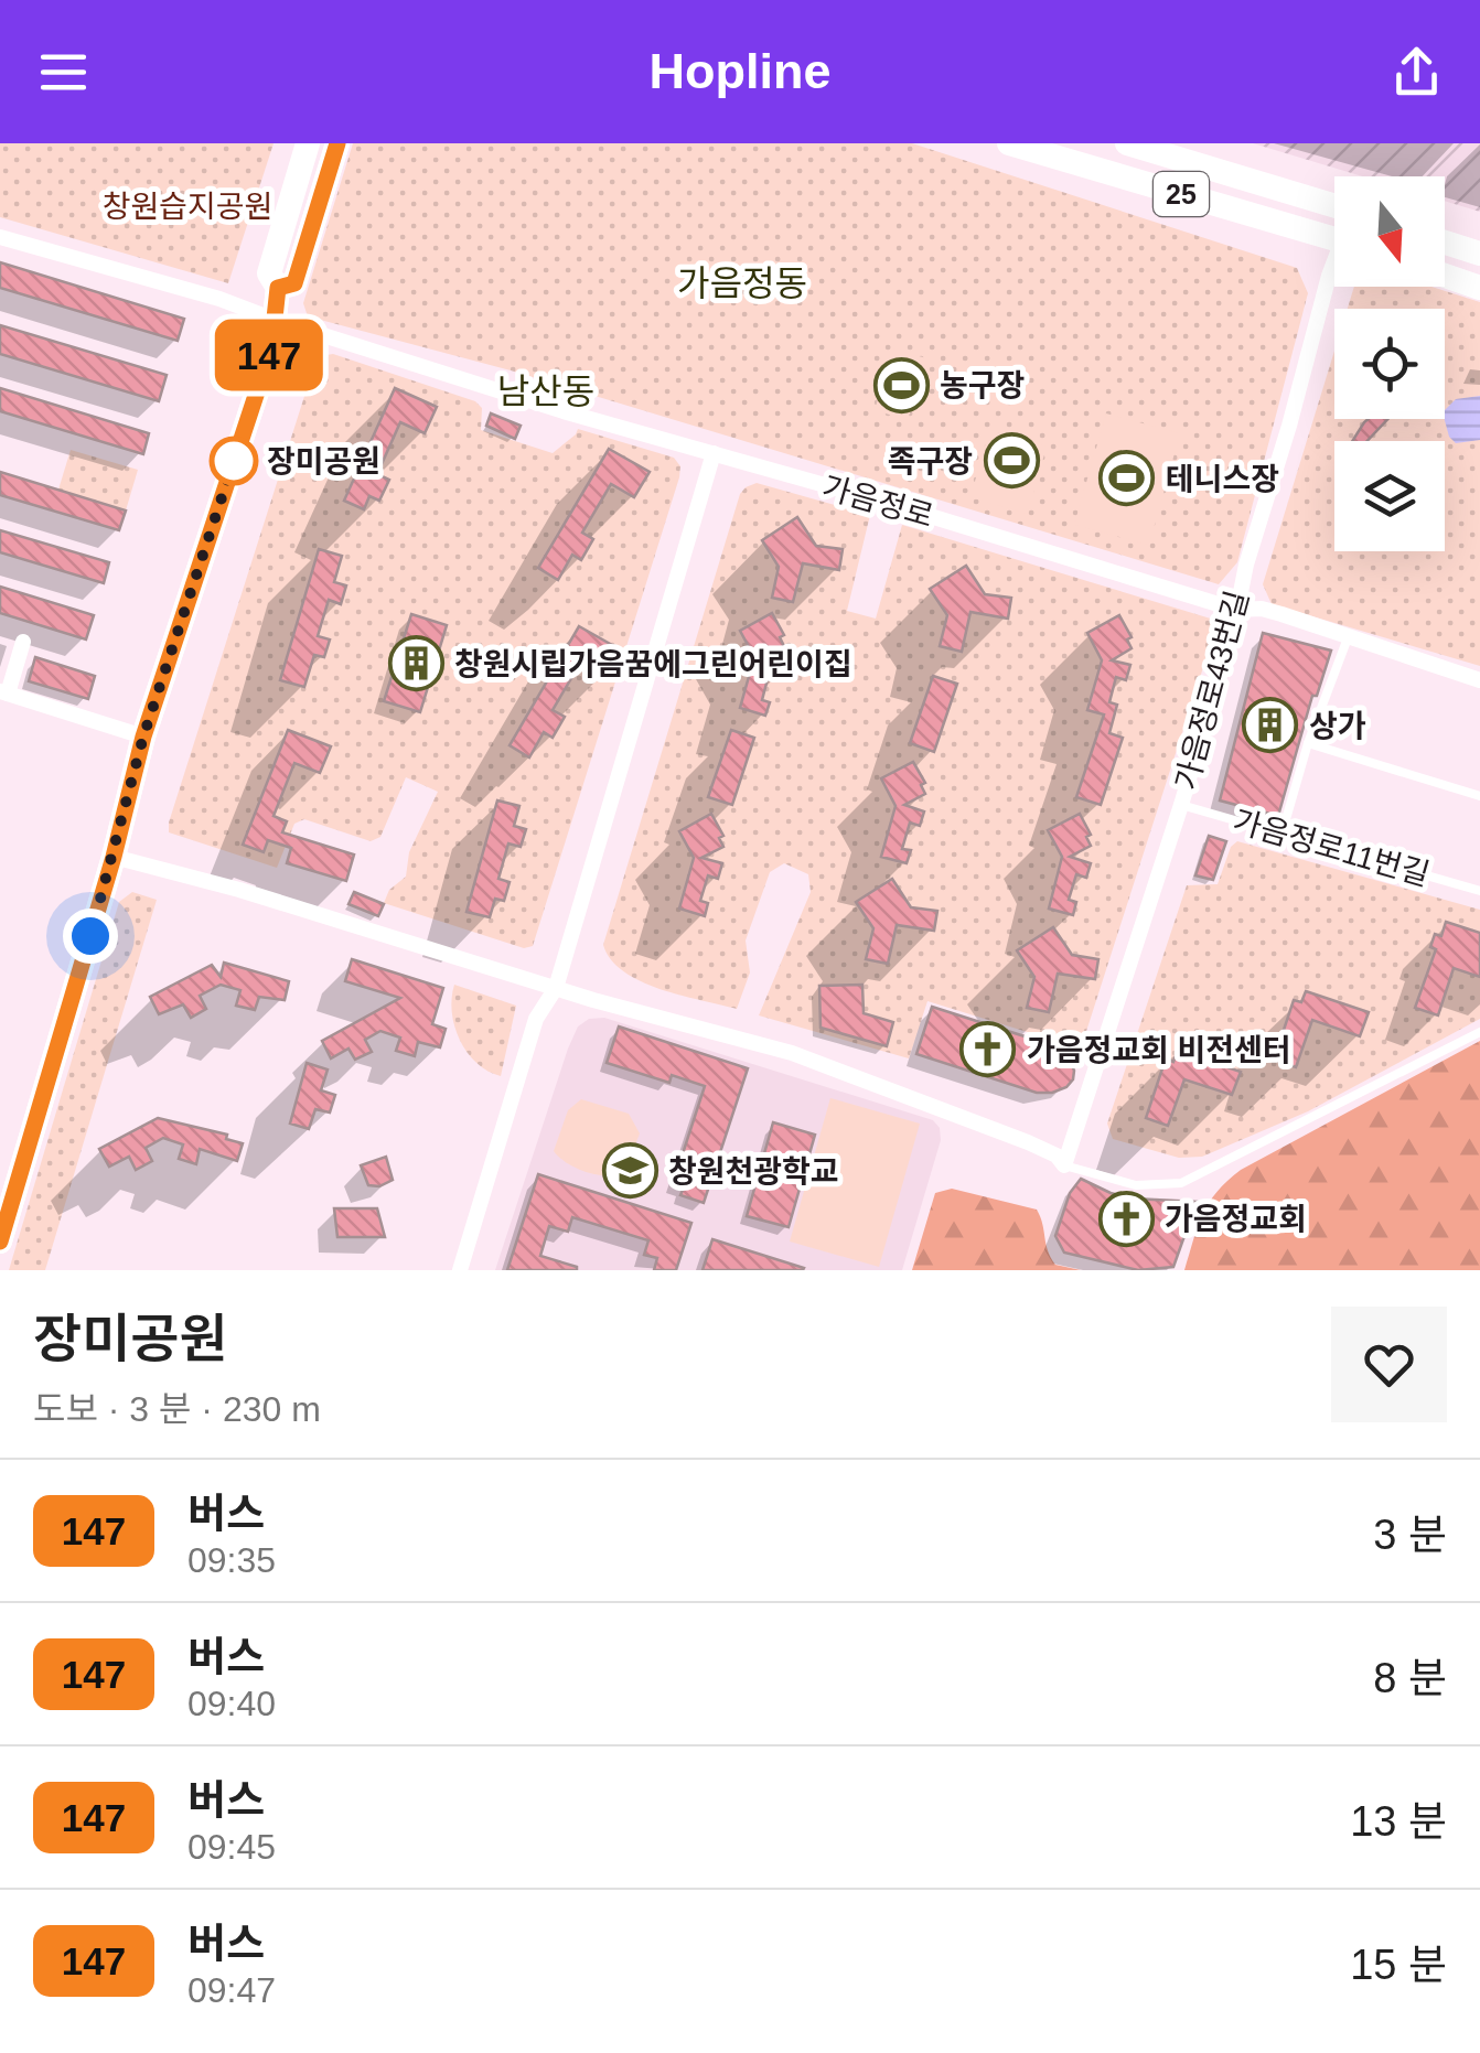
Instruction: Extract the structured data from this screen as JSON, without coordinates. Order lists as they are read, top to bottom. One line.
{"streets":{"main road":["25"],"street":["가음정로","가음정로43번길"],"lane":["가음정로11번길"]},"crossings":[["가음정로","가음정로43번길"],["가음정로43번길","가음정로11번길"]],"districts":["가음정동","남산동"],"parks":["창원습지공원"],"places":{"sports":["농구장","족구장","테니스장"],"other":["장미공원"],"building":["창원시립가음꿈에그린어린이집","상가"],"church":["가음정교회 비전센터","가음정교회"],"school or university":["창원천광학교"]},"lines":["bus line 147"],"north":"bottom","page":{"header":"Hopline","on_map":"147","heading":["장미공원","도보 · 3 분 · 230 m"],"list":[{"mark":"147","name":"버스","note":"09:35","value":"3 분"},{"mark":"147","name":"버스","note":"09:40","value":"8 분"},{"mark":"147","name":"버스","note":"09:45","value":"13 분"},{"mark":"147","name":"버스","note":"09:47","value":"15 분"}]}}
